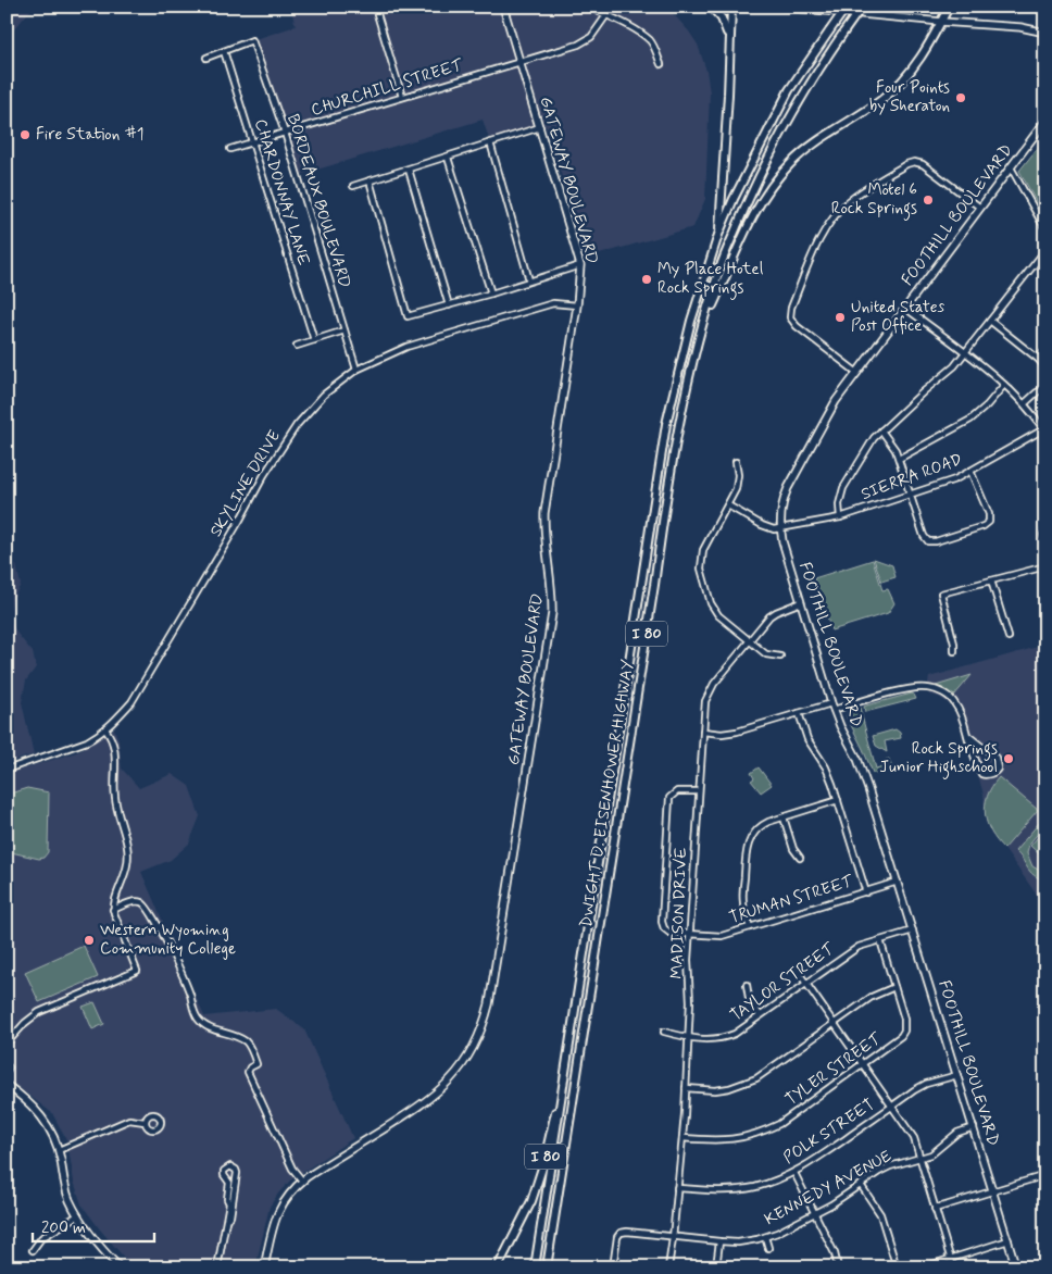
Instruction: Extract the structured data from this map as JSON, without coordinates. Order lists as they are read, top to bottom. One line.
{"streets":{"highway":["I 80","DWIGHT D. EISENHOWER HIGHWAY"],"main road":["GATEWAY BOULEVARD","FOOTHILL BOULEVARD"],"street":["CHURCHILL STREET","CHARDONNAY LANE","BORDEAUX BOULEVARD","SIERRA ROAD","SKYLINE DRIVE","TRUMAN STREET","MADISON DRIVE","TAYLOR STREET","TYLER STREET","POLK STREET","KENNEDY AVENUE"]},"crossings":[["CHURCHILL STREET","GATEWAY BOULEVARD"],["CHURCHILL STREET","CHARDONNAY LANE"],["CHURCHILL STREET","BORDEAUX BOULEVARD"],["GATEWAY BOULEVARD","SKYLINE DRIVE"],["CHARDONNAY LANE","BORDEAUX BOULEVARD"],["BORDEAUX BOULEVARD","SKYLINE DRIVE"],["FOOTHILL BOULEVARD","SIERRA ROAD"],["FOOTHILL BOULEVARD","TRUMAN STREET"],["FOOTHILL BOULEVARD","MADISON DRIVE"],["FOOTHILL BOULEVARD","TAYLOR STREET"],["FOOTHILL BOULEVARD","POLK STREET"],["FOOTHILL BOULEVARD","KENNEDY AVENUE"],["I 80","DWIGHT D. EISENHOWER HIGHWAY"],["TRUMAN STREET","MADISON DRIVE"],["MADISON DRIVE","TAYLOR STREET"],["MADISON DRIVE","TYLER STREET"],["MADISON DRIVE","POLK STREET"],["MADISON DRIVE","KENNEDY AVENUE"],["TAYLOR STREET","TYLER STREET"]],"places":["Four Points by Sheraton","Fire Station #1","Motel 6 Rock Springs","My Place Hotel Rock Springs","United States Post Office","Rock Springs Junior Highschool","Western Wyoming Community College"],"scale_bar":"200 m"}
